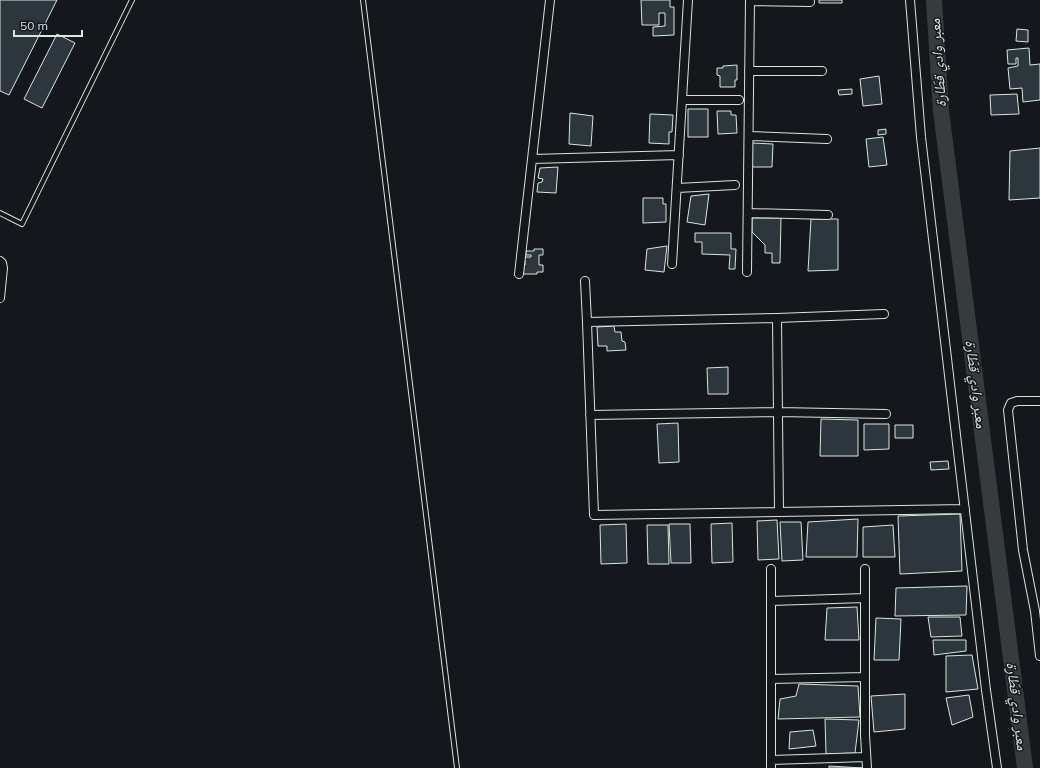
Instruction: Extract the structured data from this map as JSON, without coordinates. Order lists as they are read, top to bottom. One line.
{"water":["معبر وادي قطّارة"],"scale_bar":"50 m"}
